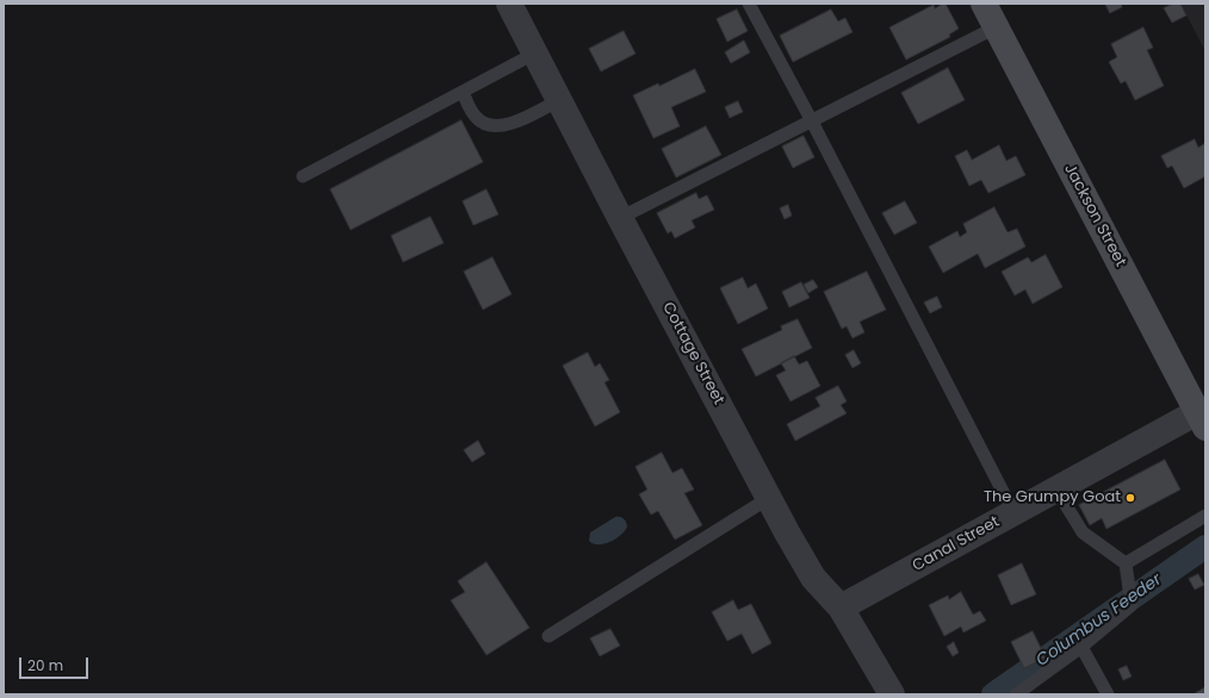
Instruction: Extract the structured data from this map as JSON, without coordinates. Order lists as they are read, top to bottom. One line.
{"streets":{"main road":["Jackson Street"],"street":["Cottage Street","Canal Street"]},"crossings":[["Jackson Street","Canal Street"],["Cottage Street","Canal Street"]],"water":["Columbus Feeder"],"places":["The Grumpy Goat"],"scale_bar":"20 m"}
